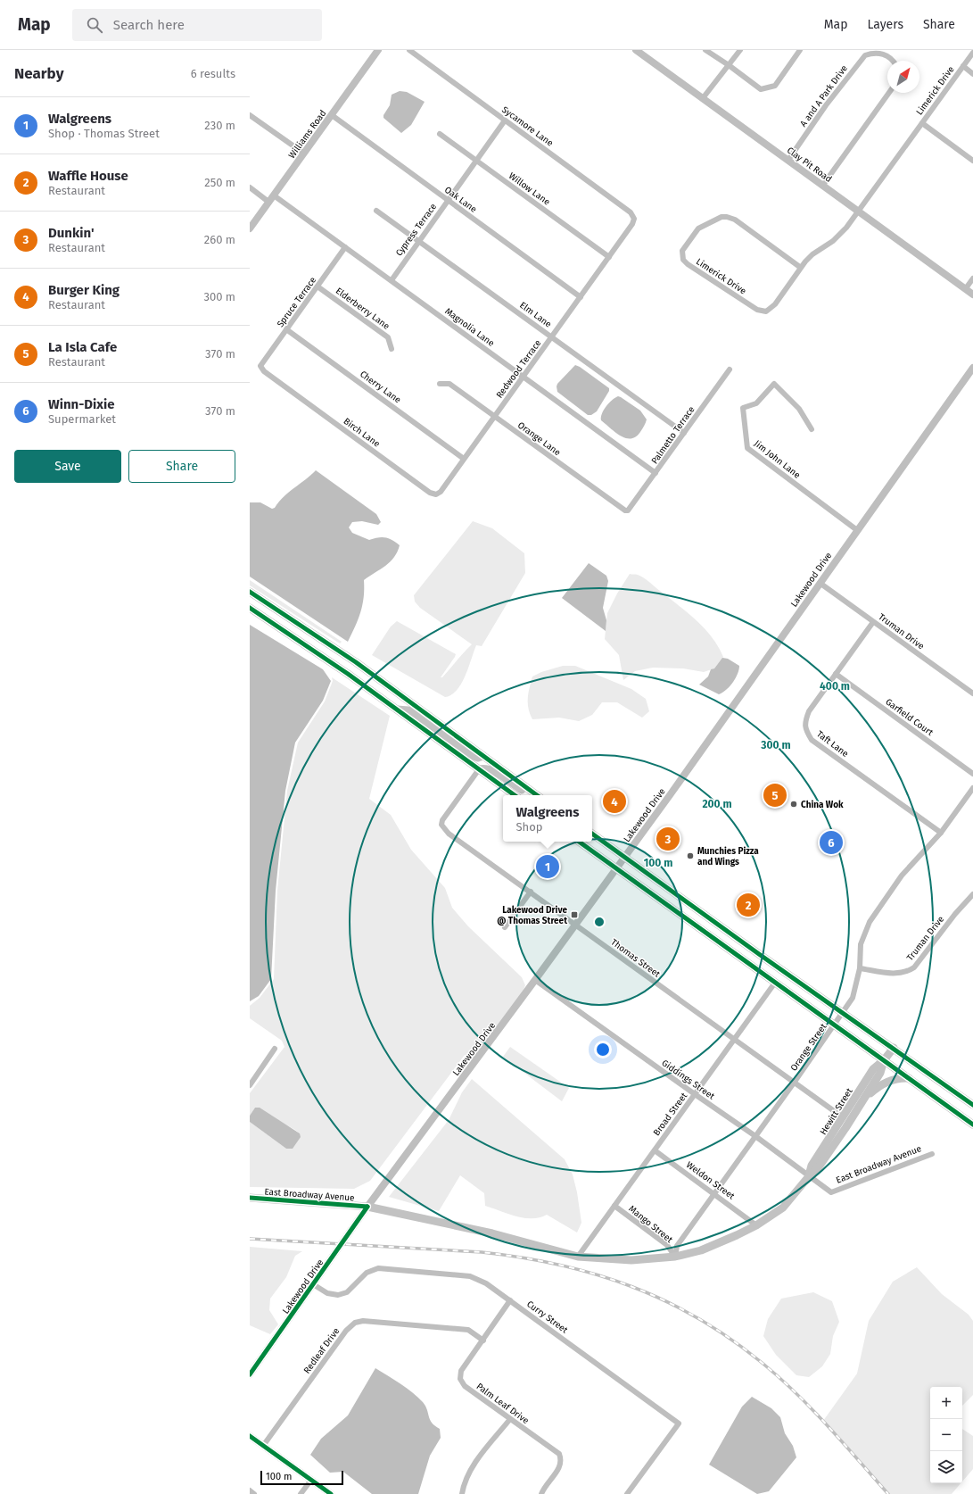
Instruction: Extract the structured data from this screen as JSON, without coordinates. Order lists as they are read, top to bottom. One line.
{"streets":{"main road":["Hewitt Street","East Broadway Avenue"],"street":["Limerick Drive","A and A Park Drive","Sycamore Lane","Williams Road","Clay Pit Road","Willow Lane","Oak Lane","Cypress Terrace","Spruce Terrace","Elderberry Lane","Elm Lane","Magnolia Lane","Redwood Terrace","Cherry Lane","Birch Lane","Palmetto Terrace","Orange Lane","Jim John Lane","Lakewood Drive","Truman Drive","Garfield Court","Taft Lane","Thomas Street","Orange Street","Giddings Street","Broad Street","Weldon Street","Mango Street","Curry Street","Redleaf Drive","Palm Leaf Drive"]},"crossings":[["Limerick Drive","Clay Pit Road"],["A and A Park Drive","Clay Pit Road"],["Sycamore Lane","Cypress Terrace"],["Sycamore Lane","Redwood Terrace"],["Williams Road","Oak Lane"],["Williams Road","Magnolia Lane"],["Willow Lane","Cypress Terrace"],["Willow Lane","Redwood Terrace"],["Oak Lane","Cypress Terrace"],["Oak Lane","Redwood Terrace"],["Cypress Terrace","Elm Lane"],["Cypress Terrace","Magnolia Lane"],["Spruce Terrace","Elderberry Lane"],["Spruce Terrace","Magnolia Lane"],["Spruce Terrace","Cherry Lane"],["Spruce Terrace","Birch Lane"],["Elm Lane","Redwood Terrace"],["Elm Lane","Palmetto Terrace"],["Magnolia Lane","Redwood Terrace"],["Magnolia Lane","Palmetto Terrace"],["Redwood Terrace","Cherry Lane"],["Redwood Terrace","Birch Lane"],["Redwood Terrace","Orange Lane"],["Palmetto Terrace","Orange Lane"],["Jim John Lane","Lakewood Drive"],["Lakewood Drive","Truman Drive"],["Lakewood Drive","Thomas Street"],["Lakewood Drive","Giddings Street"],["Lakewood Drive","East Broadway Avenue"],["Lakewood Drive","Curry Street"],["Truman Drive","Taft Lane"],["Truman Drive","Orange Street"],["Garfield Court","Taft Lane"],["Taft Lane","Orange Street"],["Thomas Street","Orange Street"],["Thomas Street","Hewitt Street"],["Thomas Street","Broad Street"],["Orange Street","Giddings Street"],["Orange Street","East Broadway Avenue"],["Orange Street","Weldon Street"],["Orange Street","Mango Street"],["Giddings Street","Hewitt Street"],["Giddings Street","Broad Street"],["Giddings Street","East Broadway Avenue"],["Hewitt Street","East Broadway Avenue"],["Hewitt Street","Weldon Street"],["Broad Street","East Broadway Avenue"],["Broad Street","Weldon Street"],["Broad Street","Mango Street"],["East Broadway Avenue","Weldon Street"],["East Broadway Avenue","Mango Street"],["Curry Street","Palm Leaf Drive"],["Redleaf Drive","Palm Leaf Drive"]],"places":{"other":["China Wok","Munchies Pizza and Wings"],"transit":["Lakewood Drive @ Thomas Street"]},"scale_bar":"100 m","north":"top right","page":{"header":"Map","search":"Search here","nav":["Map","Layers","Share"],"heading":["Nearby","6 results"],"list":[{"mark":"1","name":"Walgreens","note":"Shop · Thomas Street","value":"230 m"},{"mark":"2","name":"Waffle House","note":"Restaurant","value":"250 m"},{"mark":"3","name":"Dunkin'","note":"Restaurant","value":"260 m"},{"mark":"4","name":"Burger King","note":"Restaurant","value":"300 m"},{"mark":"5","name":"La Isla Cafe","note":"Restaurant","value":"370 m"},{"mark":"6","name":"Winn-Dixie","note":"Supermarket","value":"370 m"}],"buttons":["Save","Share"],"pins":["5","4","3","6","1","2"],"popup":["Walgreens","Shop"],"map_buttons":["+","−"],"scale":"100 m"},"rings":["400 m","300 m","200 m","100 m"]}
